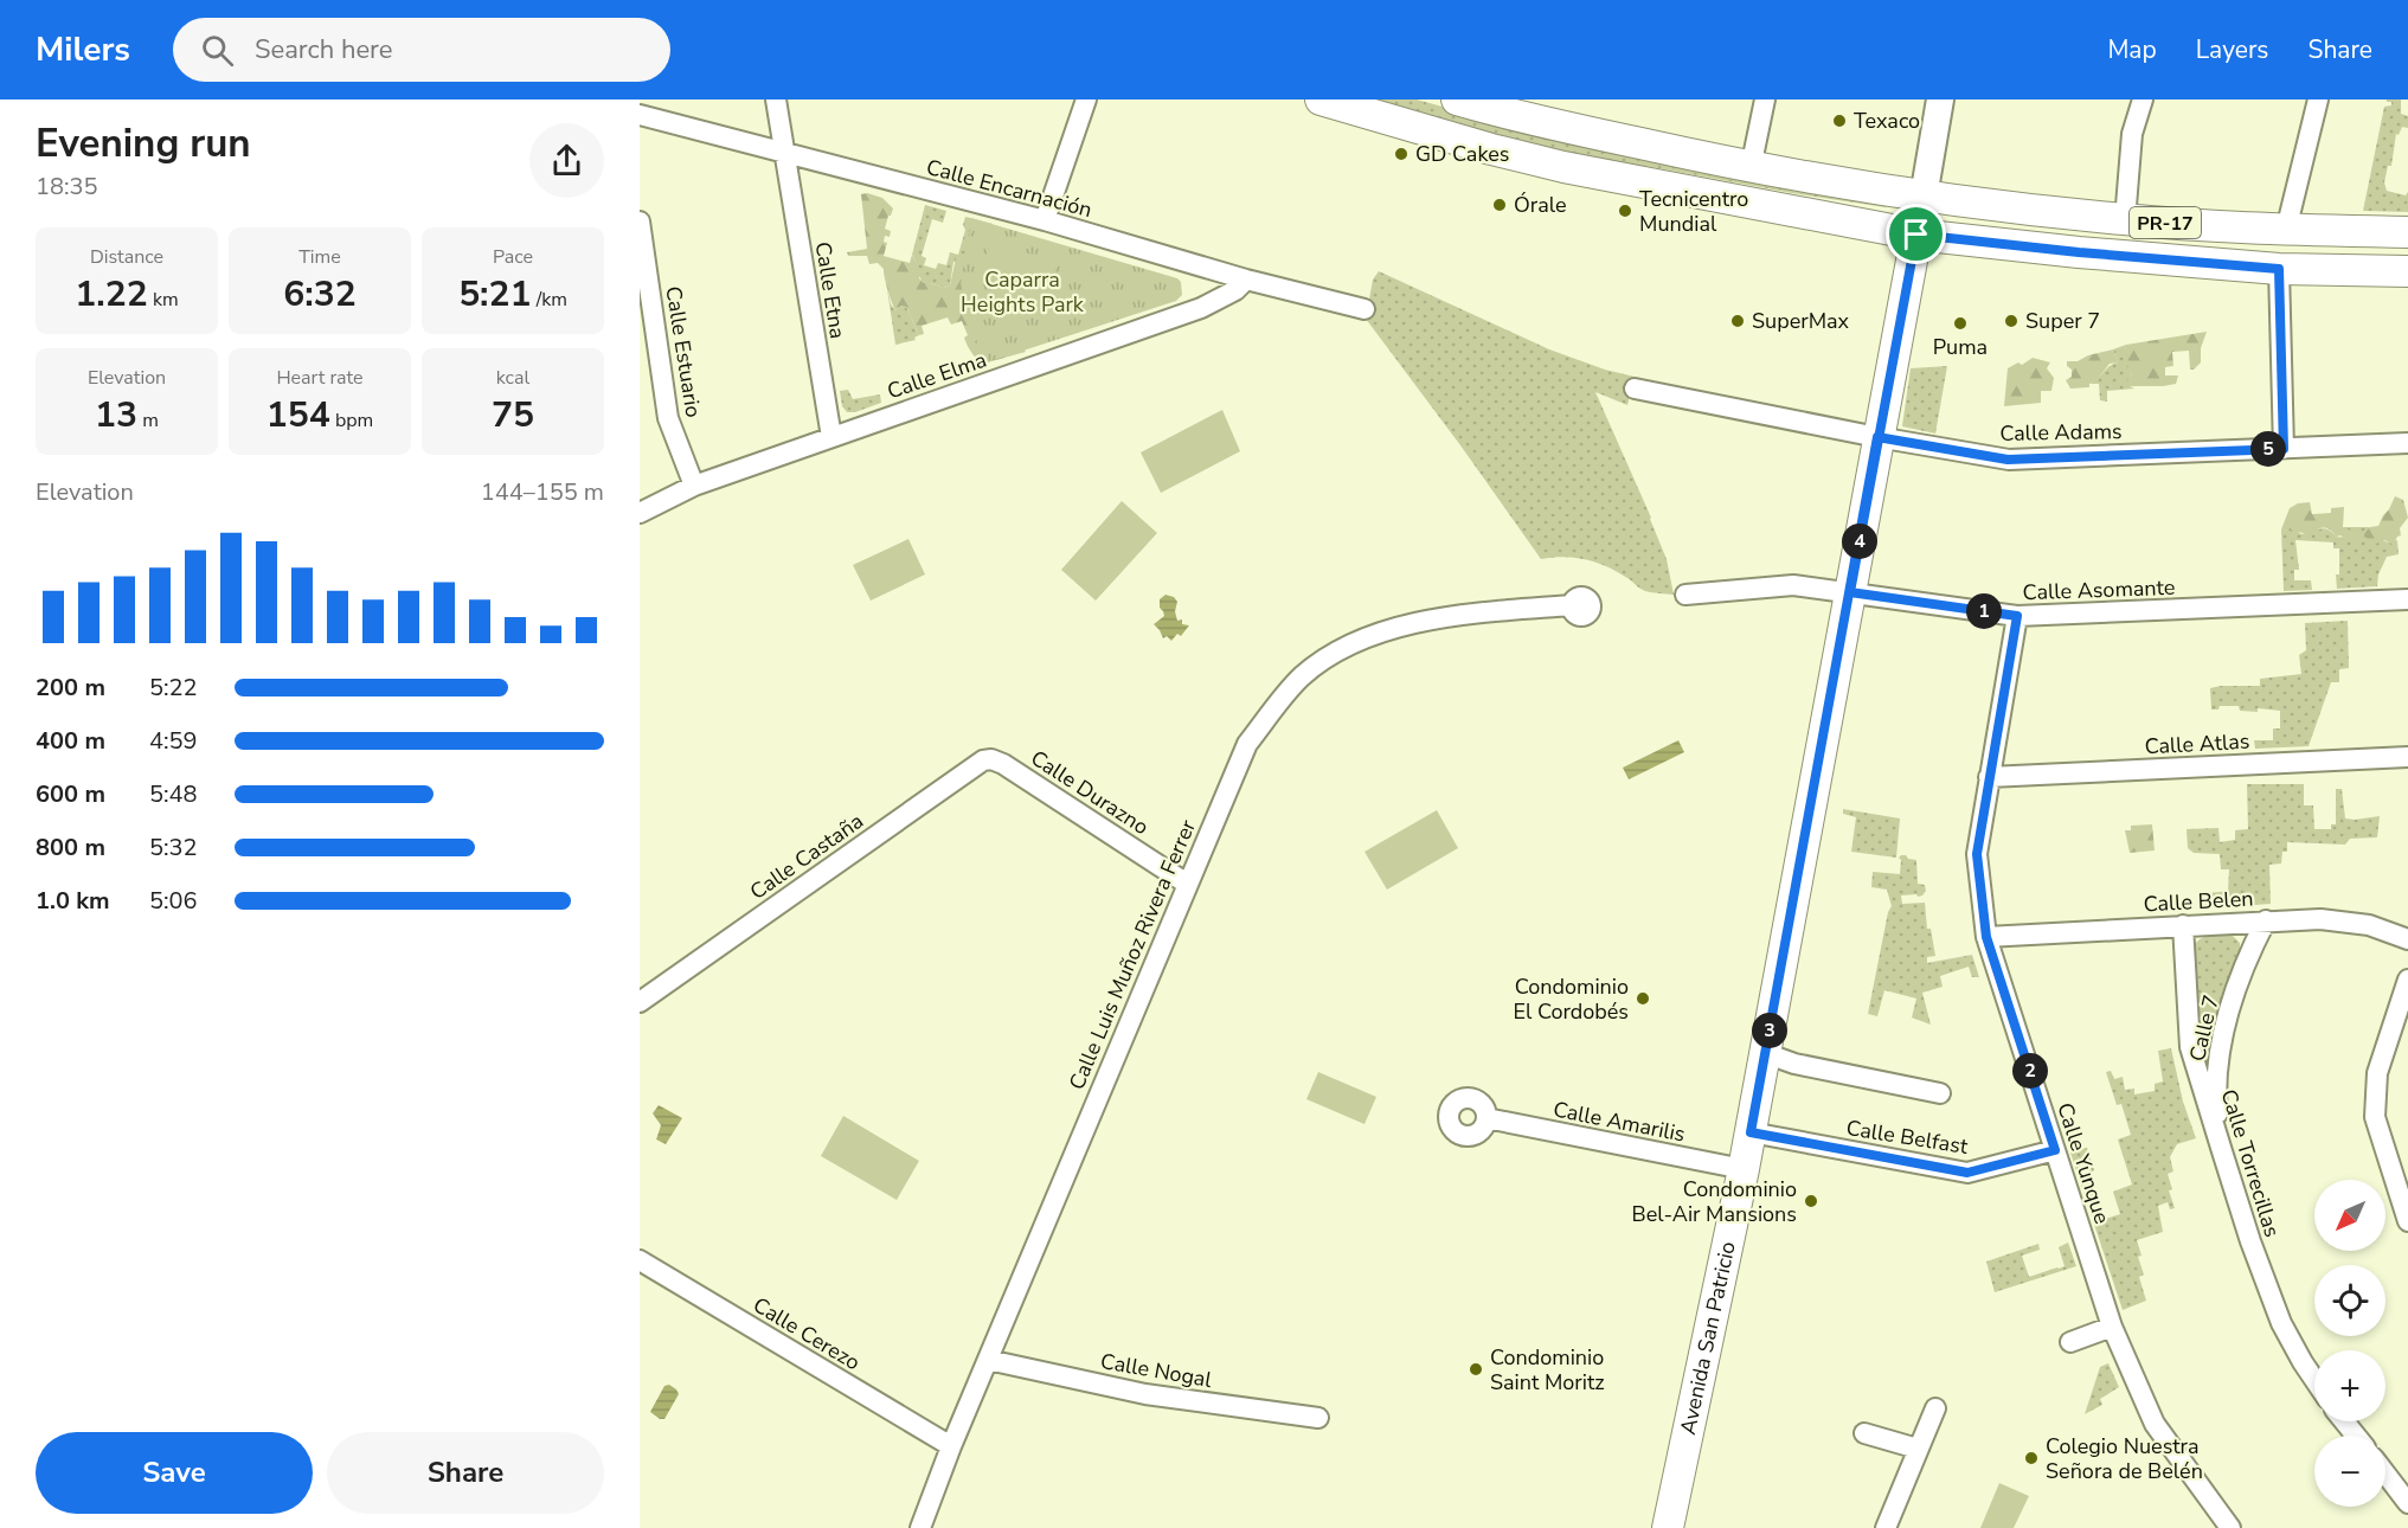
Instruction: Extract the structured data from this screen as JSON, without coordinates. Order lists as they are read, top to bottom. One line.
{"streets":{"main road":["PR-17","Avenida San Patricio"],"street":["Calle Encarnación","Calle Etna","Calle Estuario","Calle Elma","Calle Adams","Calle Asomante","Calle Atlas","Calle Durazno","Calle Castaña","Calle Belen","Calle Luis Muñoz Rivera Ferrer","Calle 7","Calle Amarilis","Calle Belfast","Calle Yunque","Calle Torrecillas","Calle Cerezo","Calle Nogal"]},"crossings":[["Calle Encarnación","Calle Etna"],["Calle Encarnación","Calle Elma"],["PR-17","Avenida San Patricio"],["Calle Etna","Calle Elma"],["Calle Estuario","Calle Elma"],["Calle Adams","Avenida San Patricio"],["Calle Asomante","Calle Yunque"],["Calle Asomante","Avenida San Patricio"],["Calle Atlas","Calle Yunque"],["Calle Durazno","Calle Castaña"],["Calle Durazno","Calle Luis Muñoz Rivera Ferrer"],["Calle Belen","Calle 7"],["Calle Belen","Calle Yunque"],["Calle Belen","Calle Torrecillas"],["Calle Luis Muñoz Rivera Ferrer","Calle Cerezo"],["Calle Luis Muñoz Rivera Ferrer","Calle Nogal"],["Calle 7","Calle Torrecillas"],["Calle Amarilis","Avenida San Patricio"],["Calle Belfast","Calle Yunque"],["Calle Belfast","Avenida San Patricio"]],"parks":["Caparra Heights Park"],"places":["Texaco","GD Cakes","Órale","Tecnicentro Mundial","SuperMax","Super 7","Puma","Condominio El Cordobés","Condominio Bel-Air Mansions","Condominio Saint Moritz","Colegio Nuestra Señora de Belén"],"north":"bottom left","page":{"header":"Milers","search":"Search here","nav":["Map","Layers","Share"],"heading":["Evening run","18:35"],"stats":[["Distance","1.22 km"],["Time","6:32"],["Pace","5:21 /km"],["Elevation","13 m"],["Heart rate","154 bpm"],["kcal","75"]],"pins":["5","4","1","3","2"],"chart":["Elevation","144–155 m"],"list":[{"name":"200 m","note":"5:22"},{"name":"400 m","note":"4:59"},{"name":"600 m","note":"5:48"},{"name":"800 m","note":"5:32"},{"name":"1.0 km","note":"5:06"}],"map_buttons":["+","−"],"buttons":["Save","Share"]}}
